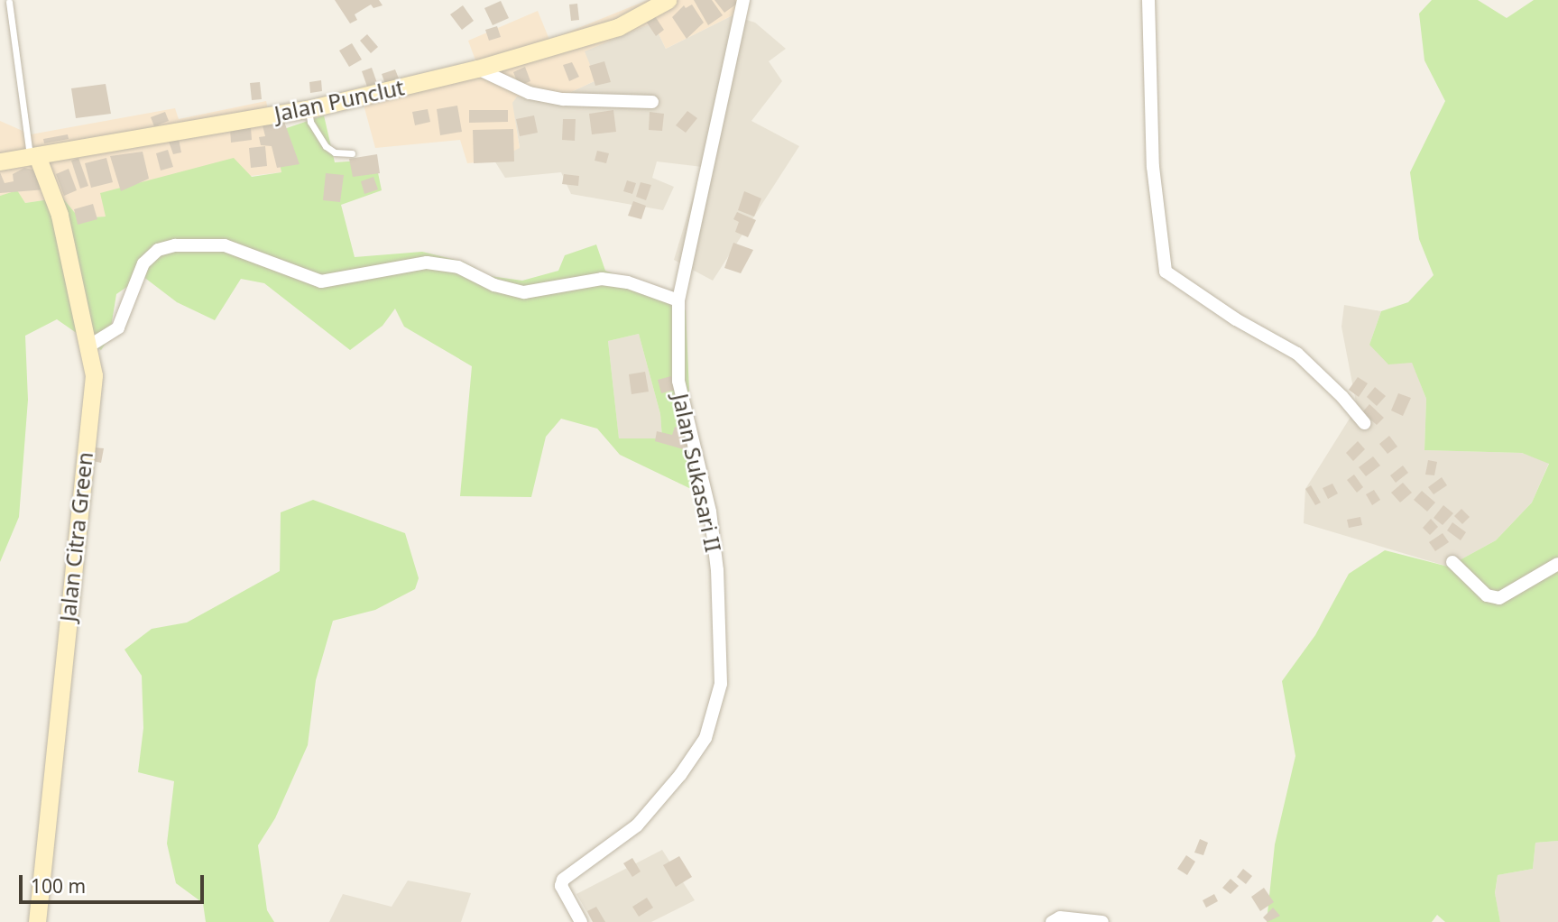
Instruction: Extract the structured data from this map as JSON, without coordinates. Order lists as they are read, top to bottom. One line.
{"streets":{"street":["Jalan Punclut","Jalan Sukasari II","Jalan Citra Green"]},"crossings":[["Jalan Punclut","Jalan Citra Green"]],"scale_bar":"100 m"}
